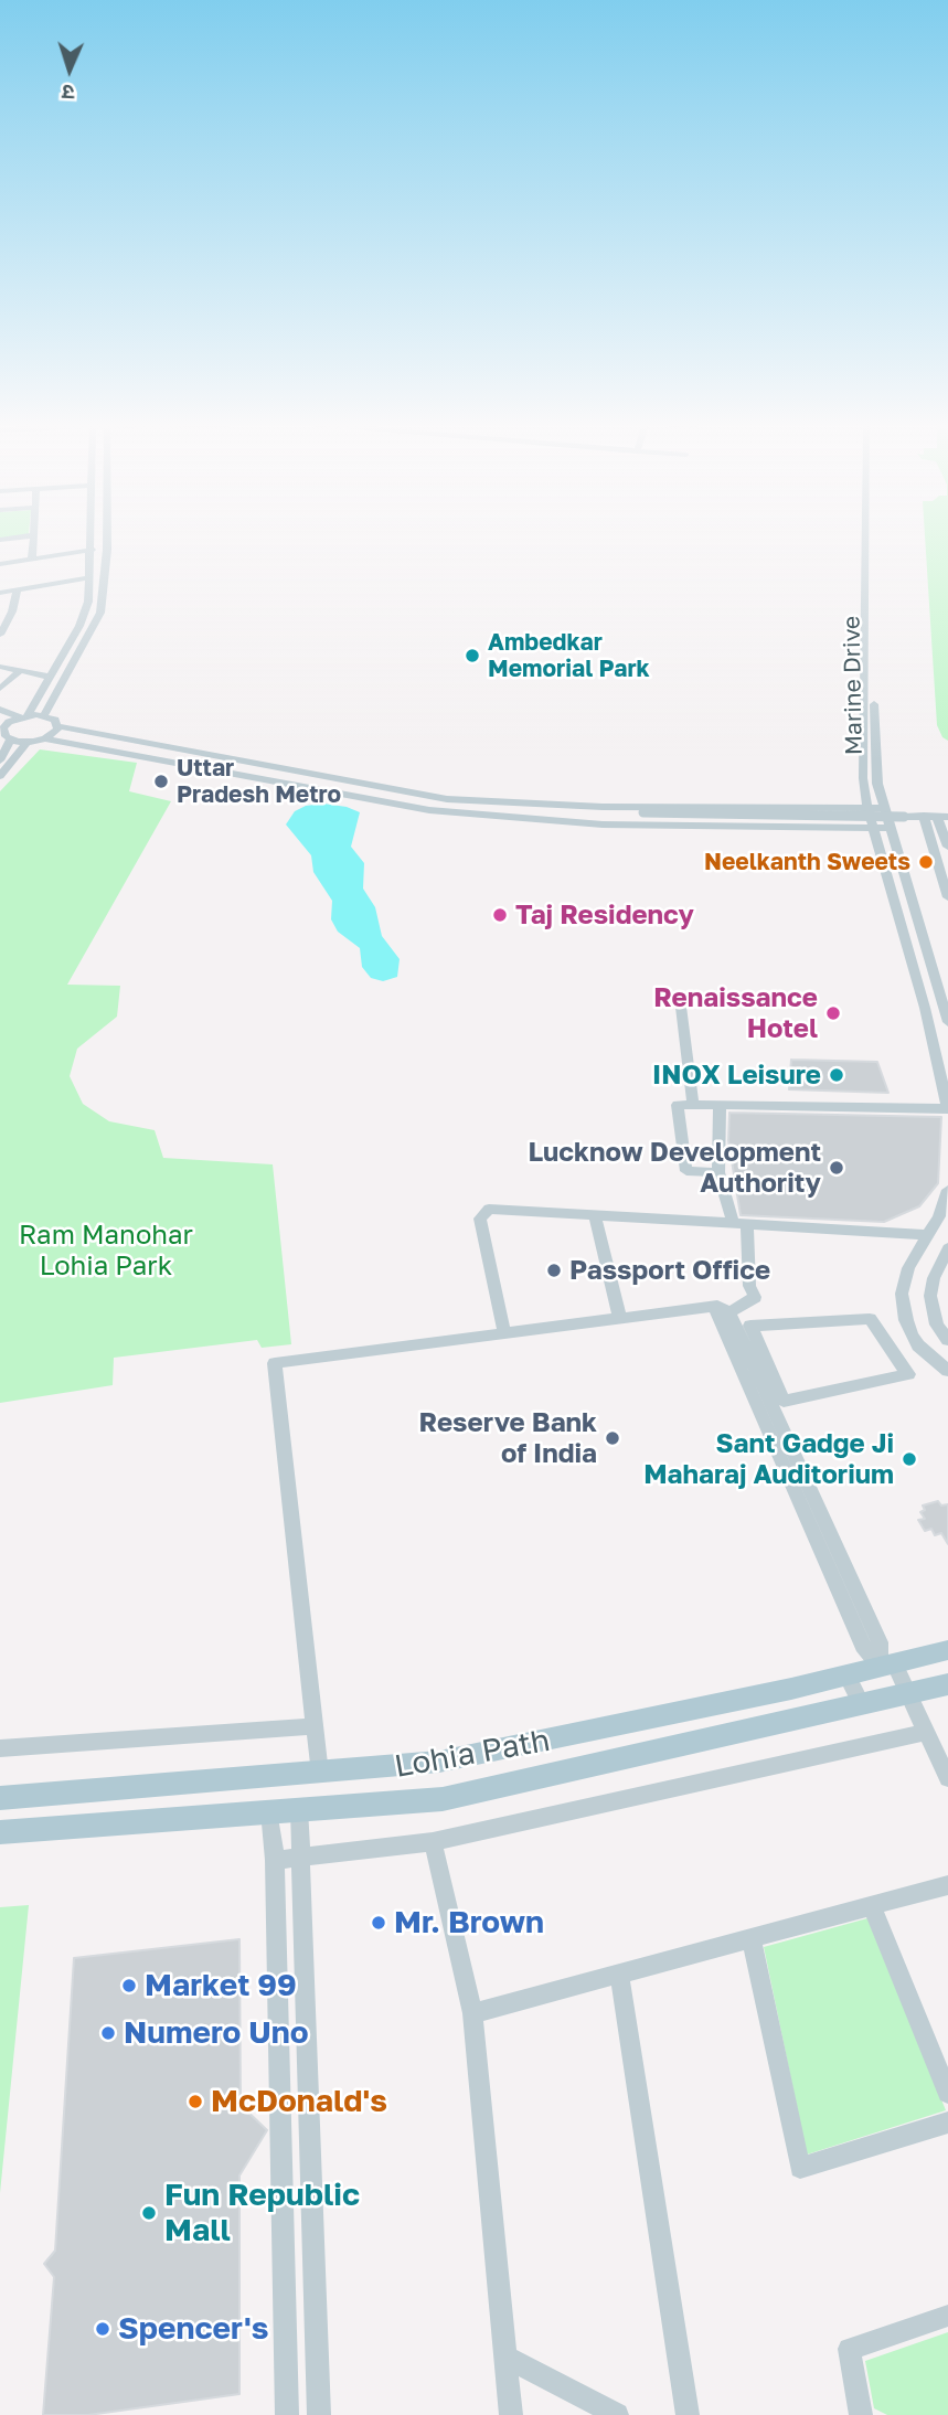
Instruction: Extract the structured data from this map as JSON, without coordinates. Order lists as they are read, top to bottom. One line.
{"streets":{"main road":["Lohia Path"],"street":["Marine Drive"]},"parks":["Ram Manohar Lohia Park"],"places":["Ambedkar Memorial Park","Uttar Pradesh Metro","Neelkanth Sweets","Taj Residency","Renaissance Hotel","INOX Leisure","Lucknow Development Authority","Passport Office","Reserve Bank of India","Sant Gadge Ji Maharaj Auditorium","Mr. Brown","Market 99","Numero Uno","McDonald's","Fun Republic Mall","Spencer's"],"north":"bottom"}
